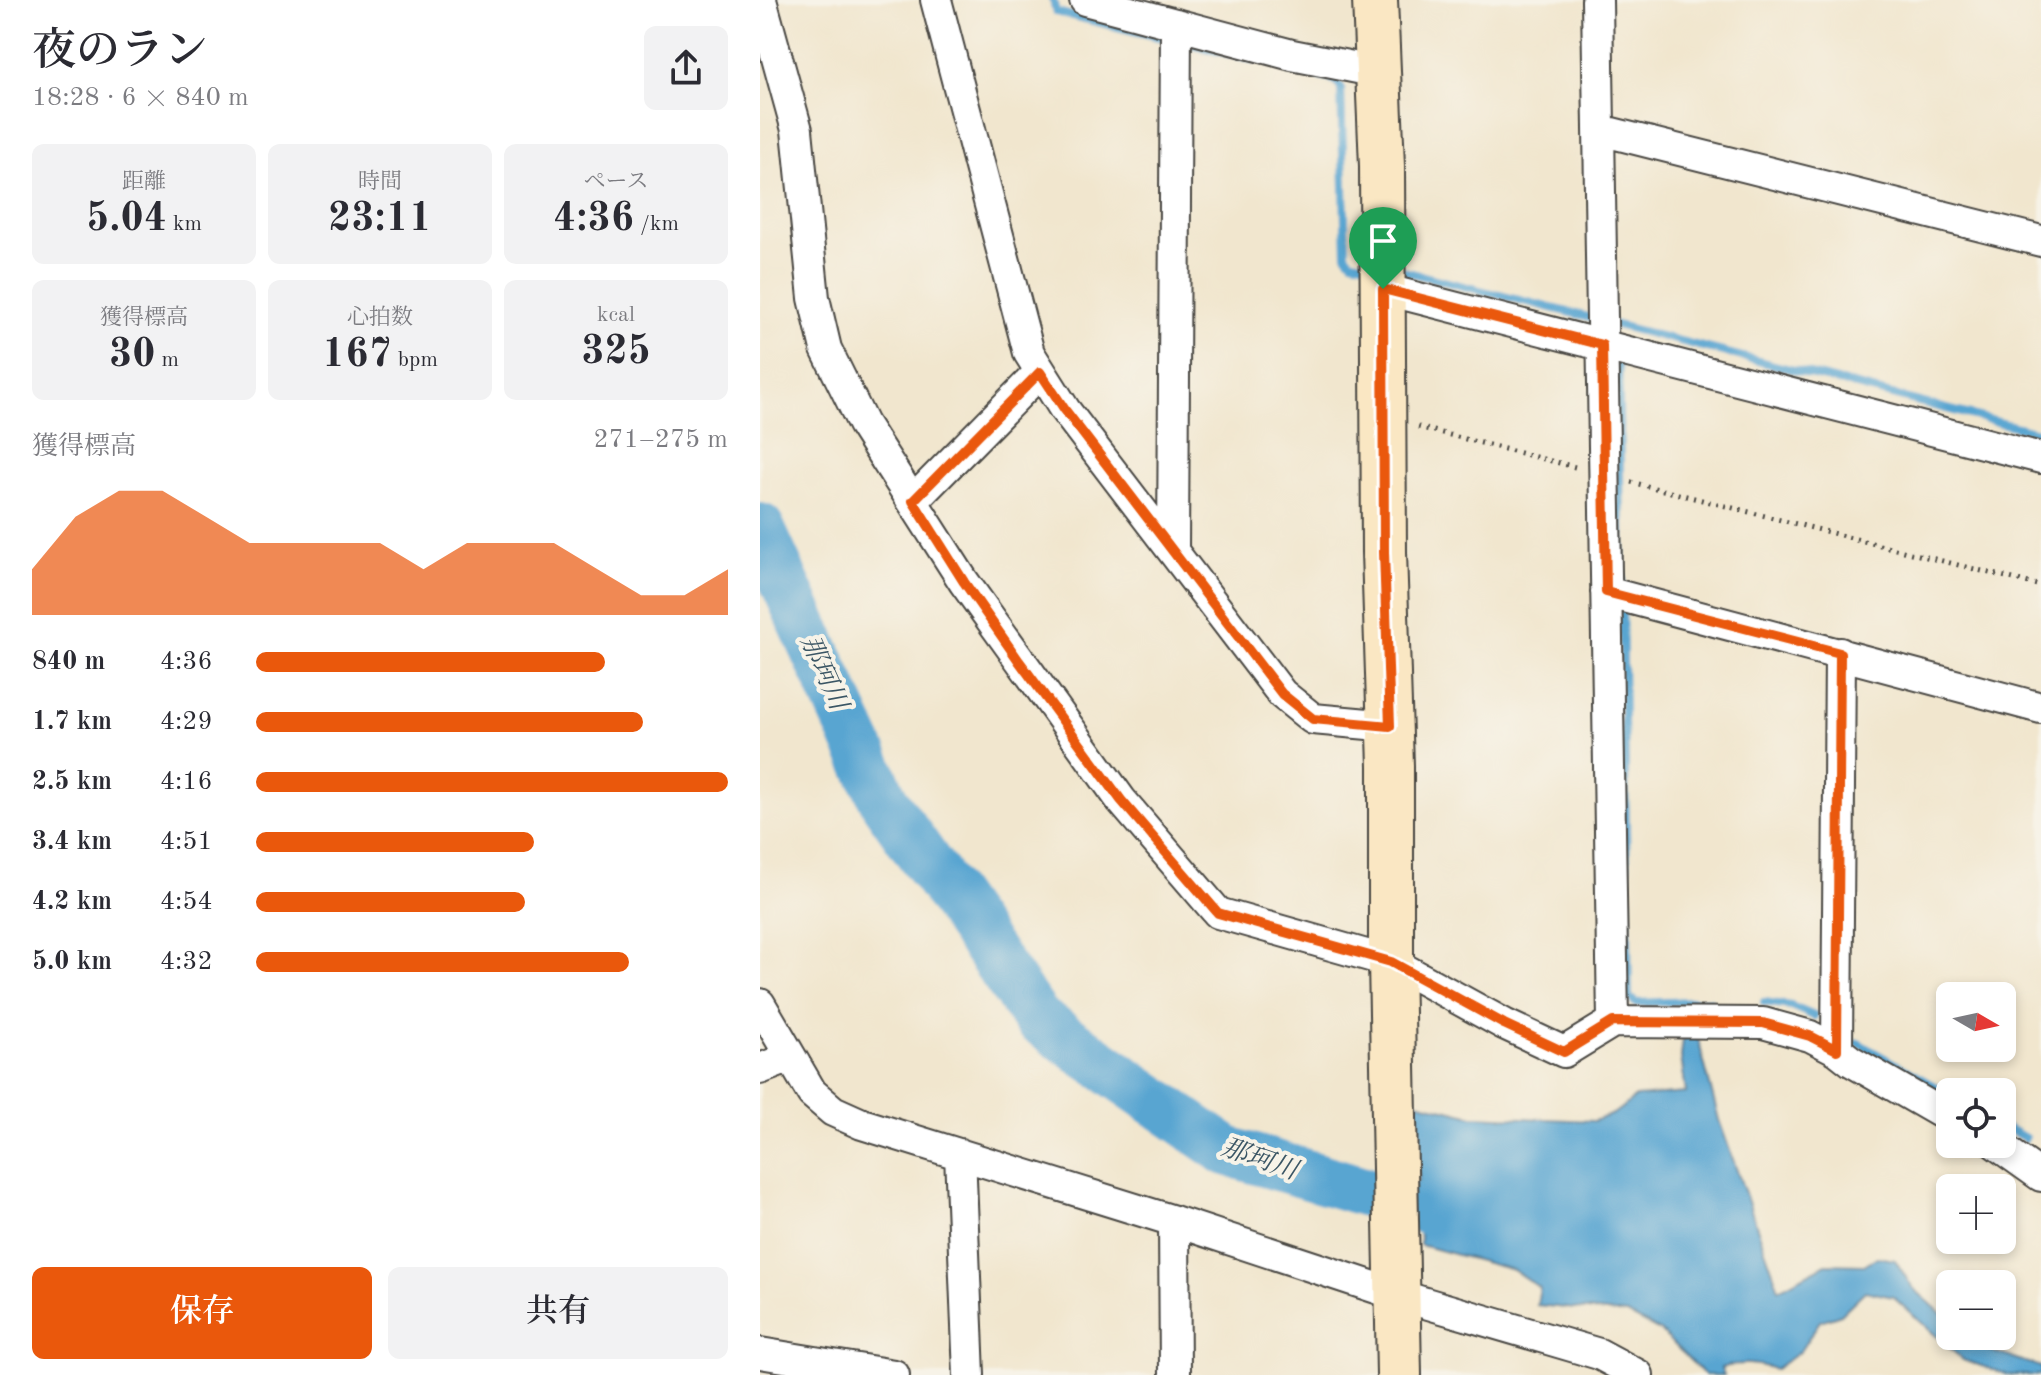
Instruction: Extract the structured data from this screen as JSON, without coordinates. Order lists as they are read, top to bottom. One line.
{"water":["那珂川"],"north":"right","page":{"heading":["夜のラン","18:28 · 6 × 840 m"],"stats":[["距離","5.04 km"],["時間","23:11"],["ペース","4:36 /km"],["獲得標高","30 m"],["心拍数","167 bpm"],["kcal","325"]],"chart":["獲得標高","271–275 m"],"list":[{"name":"840 m","note":"4:36"},{"name":"1.7 km","note":"4:29"},{"name":"2.5 km","note":"4:16"},{"name":"3.4 km","note":"4:51"},{"name":"4.2 km","note":"4:54"},{"name":"5.0 km","note":"4:32"}],"map_buttons":["+","−"],"buttons":["保存","共有"]}}
